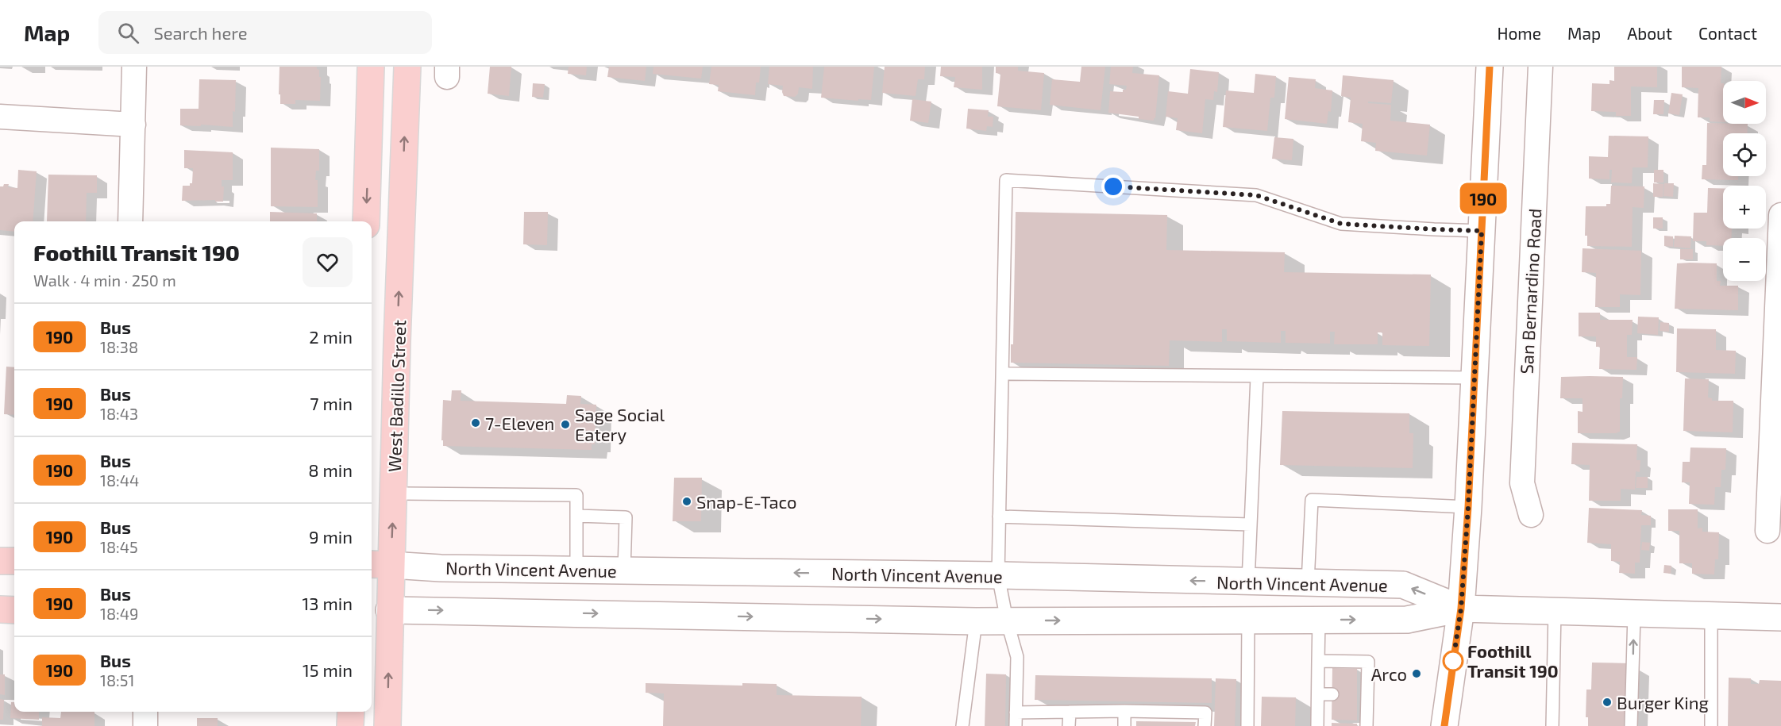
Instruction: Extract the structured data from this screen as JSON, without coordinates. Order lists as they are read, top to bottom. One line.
{"streets":{"main road":["West Badillo Street"],"street":["San Bernardino Road","North Vincent Avenue"]},"crossings":[["West Badillo Street","North Vincent Avenue"]],"one_way":["West Badillo Street"],"places":["7-Eleven","Sage Social Eatery","Snap-E-Taco","Foothill Transit 190","Arco","Burger King"],"lines":["bus line 190"],"north":"right","page":{"header":"Map","search":"Search here","nav":["Home","Map","About","Contact"],"on_map":"190","map_buttons":["+","−"],"heading":["Foothill Transit 190","Walk · 4 min · 250 m"],"list":[{"mark":"190","name":"Bus","note":"18:38","value":"2 min"},{"mark":"190","name":"Bus","note":"18:43","value":"7 min"},{"mark":"190","name":"Bus","note":"18:44","value":"8 min"},{"mark":"190","name":"Bus","note":"18:45","value":"9 min"},{"mark":"190","name":"Bus","note":"18:49","value":"13 min"},{"mark":"190","name":"Bus","note":"18:51","value":"15 min"}]}}
